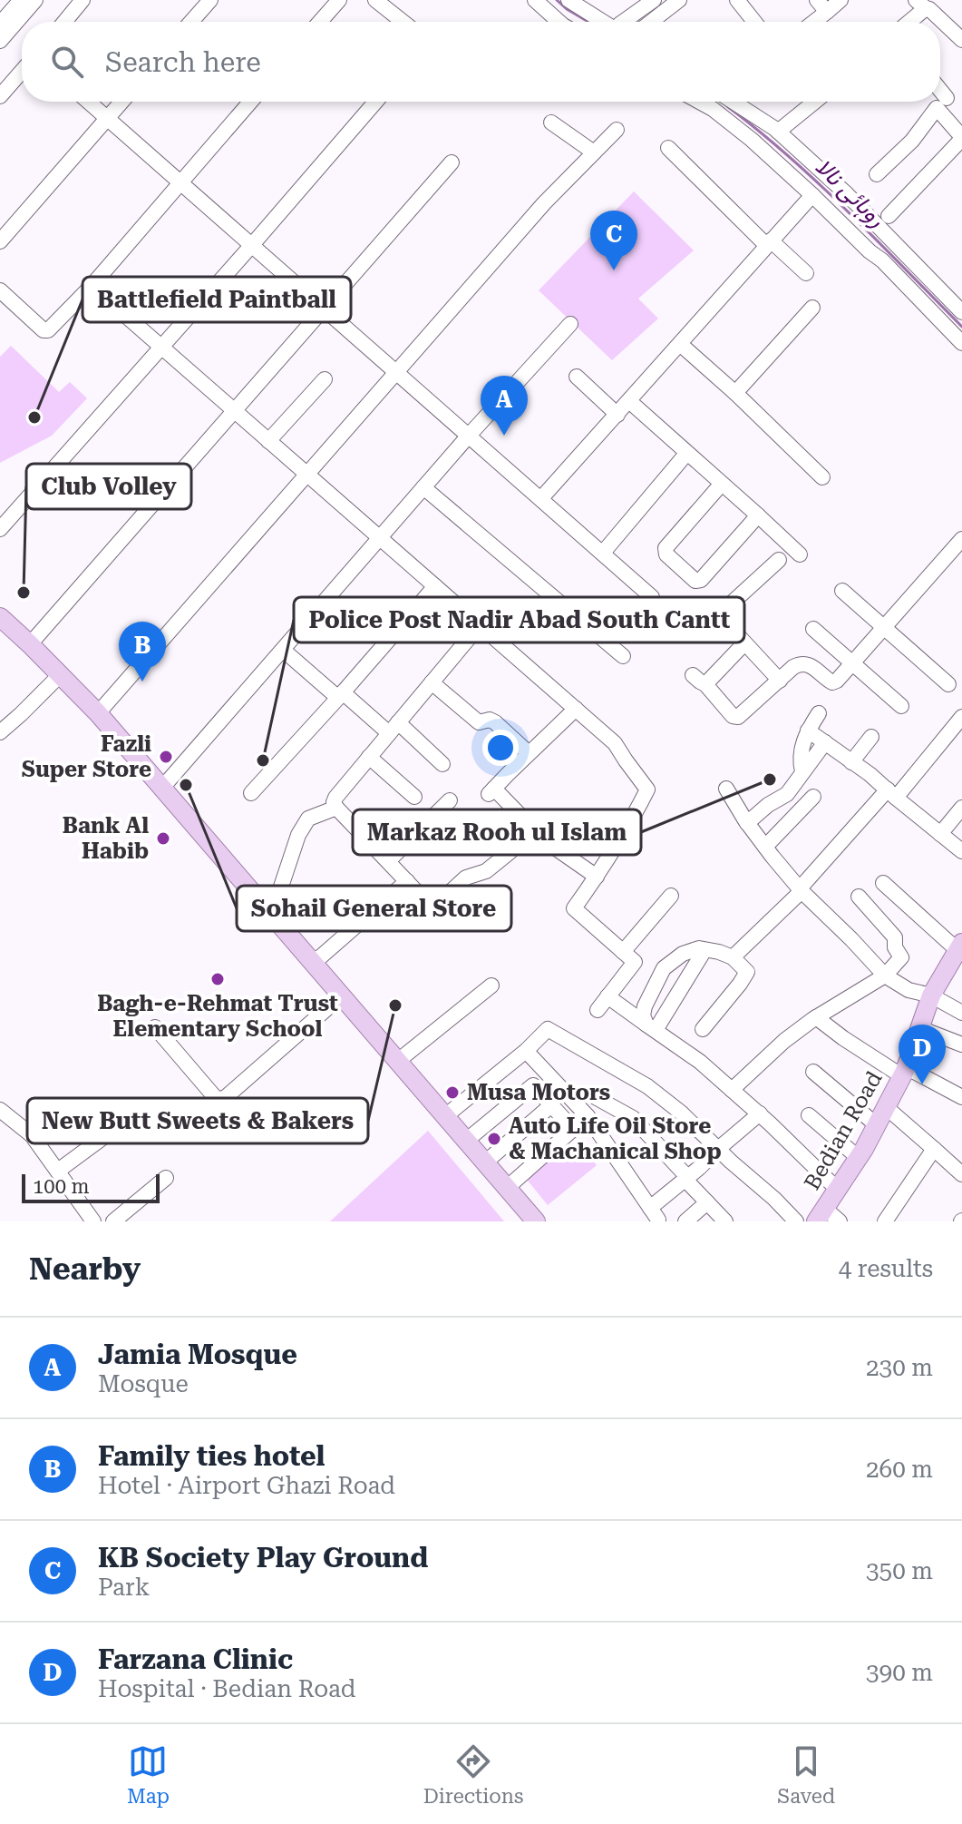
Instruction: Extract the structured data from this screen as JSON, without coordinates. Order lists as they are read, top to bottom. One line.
{"streets":{"main road":["Bedian Road"]},"water":["روہائی نالا"],"places":["Battlefield Paintball","Club Volley","Fazli Super Store","Police Post Nadir Abad South Cantt","Markaz Rooh ul Islam","Sohail General Store","Bank Al Habib","Bagh-e-Rehmat Trust Elementary School","New Butt Sweets & Bakers","Musa Motors","Auto Life Oil Store & Machanical Shop"],"scale_bar":"100 m","page":{"search":"Search here","pins":["C","A","B","D"],"scale":"100 m","heading":["Nearby","4 results"],"list":[{"mark":"A","name":"Jamia Mosque","note":"Mosque","value":"230 m"},{"mark":"B","name":"Family ties hotel","note":"Hotel · Airport Ghazi Road","value":"260 m"},{"mark":"C","name":"KB Society Play Ground","note":"Park","value":"350 m"},{"mark":"D","name":"Farzana Clinic","note":"Hospital · Bedian Road","value":"390 m"}],"nav":["Map","Directions","Saved"]}}
